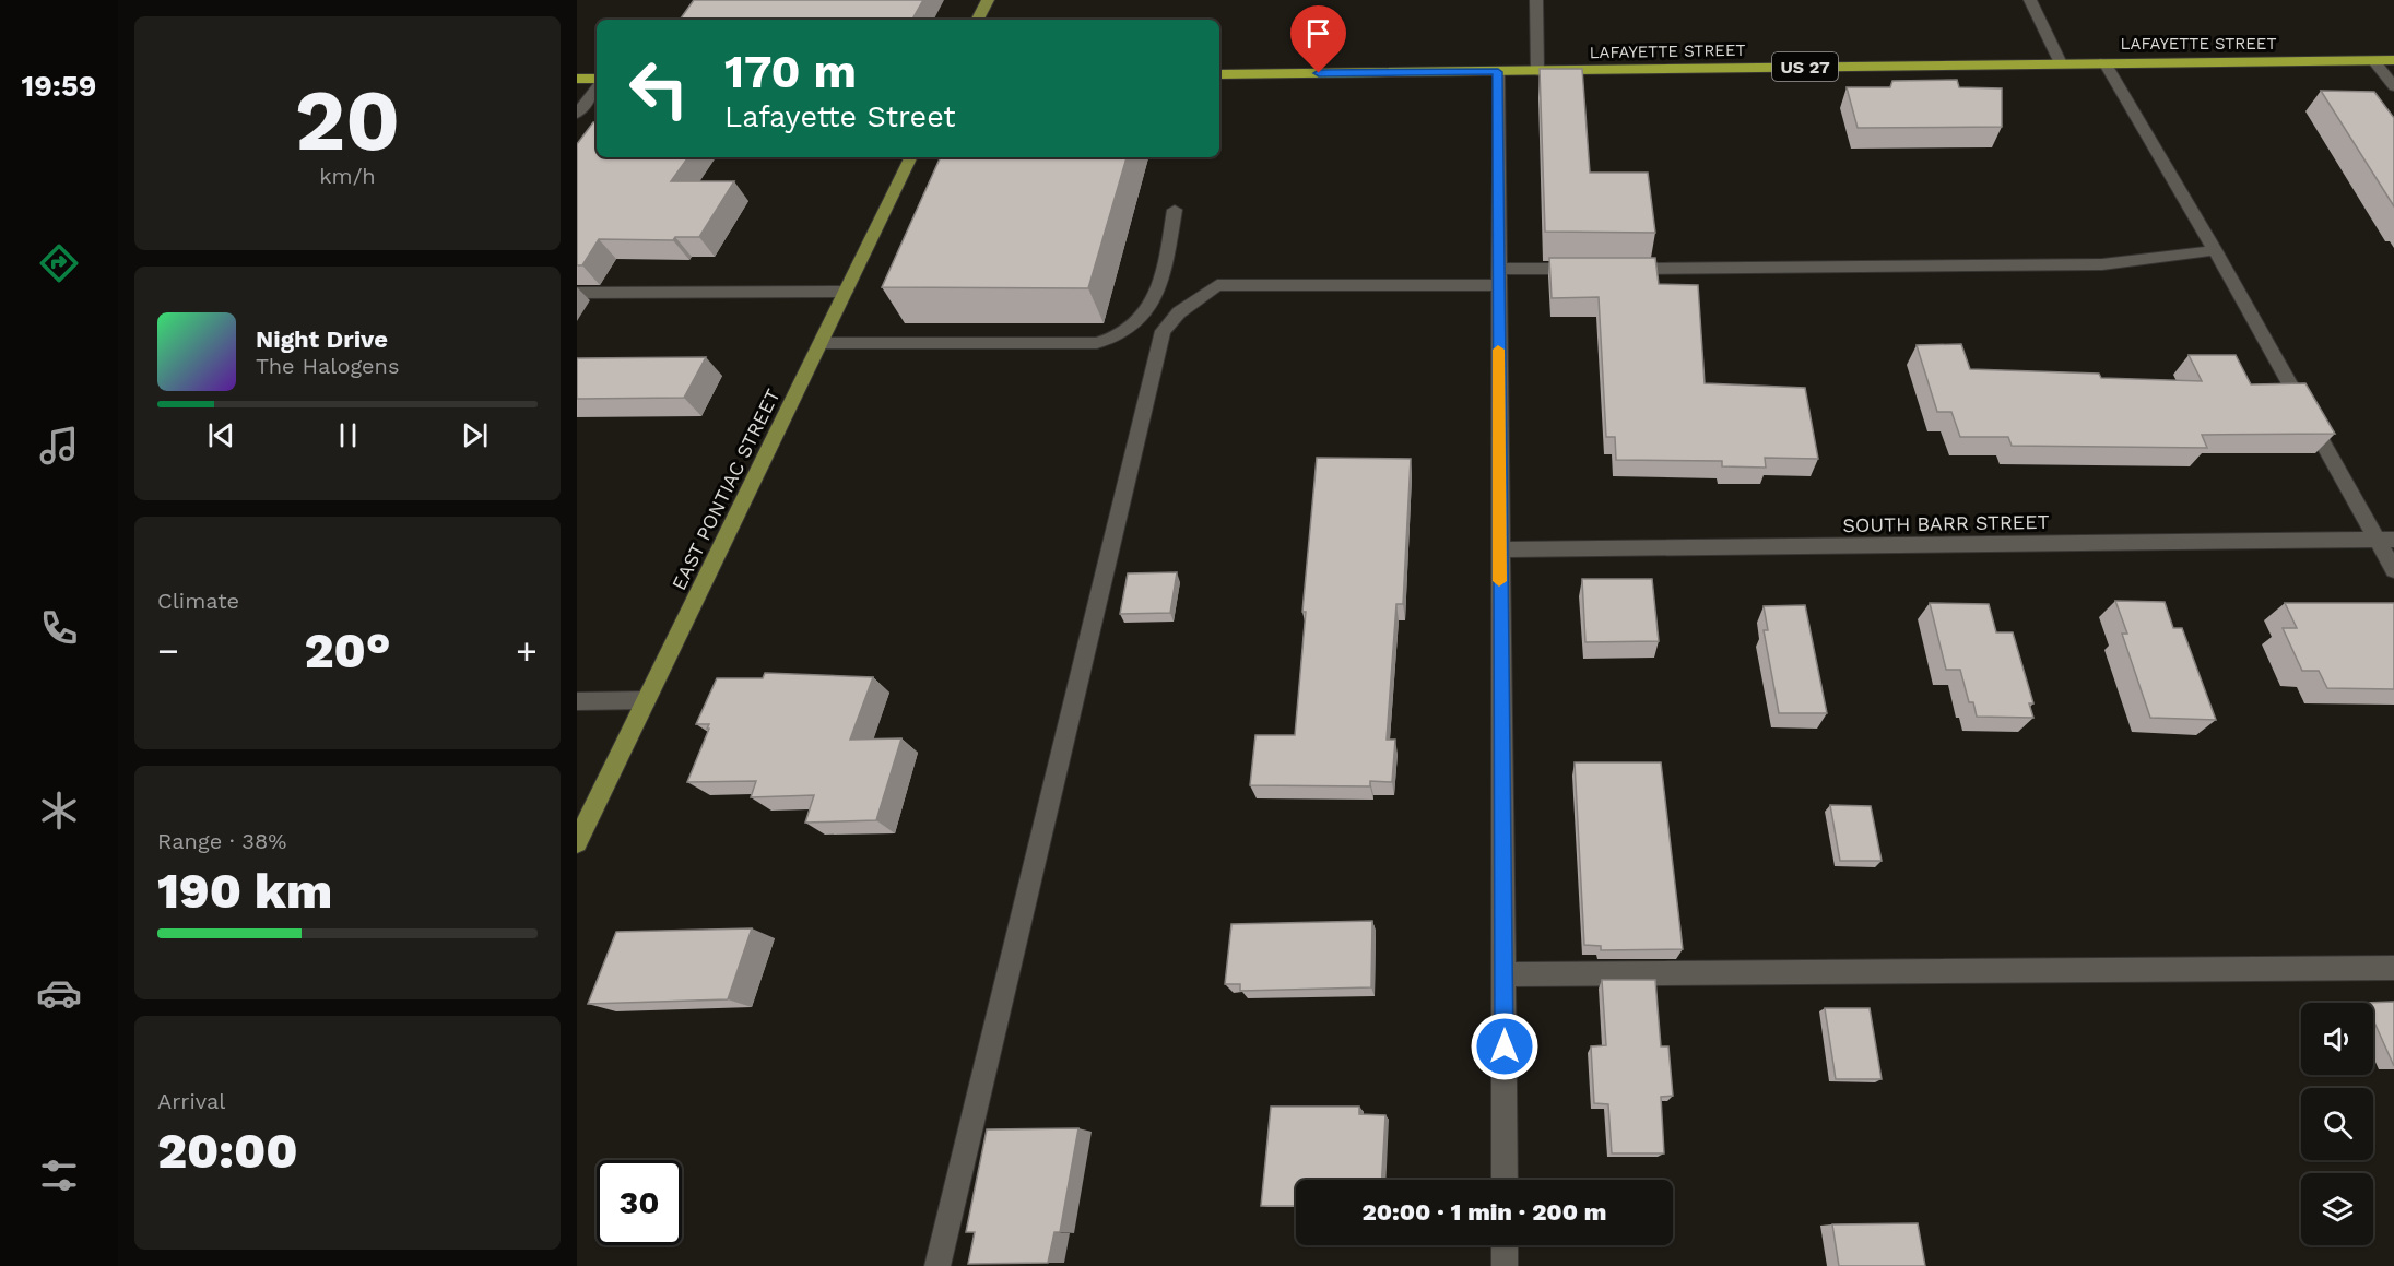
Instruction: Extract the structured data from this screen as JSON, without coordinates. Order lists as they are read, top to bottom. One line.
{"streets":{"highway":["LAFAYETTE STREET","US 27"],"main road":["EAST PONTIAC STREET"],"street":["SOUTH BARR STREET"]},"page":{"tabs":"19:59","tile":[["20","km/h"],"Climate",["Range · 38%","190 km"],["Arrival","20:00"]],"turn":["170 m","Lafayette Street"],"song":["Night Drive","The Halogens"],"heat":["−","20°","+"],"limit":"30","trip":"20:00 · 1 min · 200 m"}}
